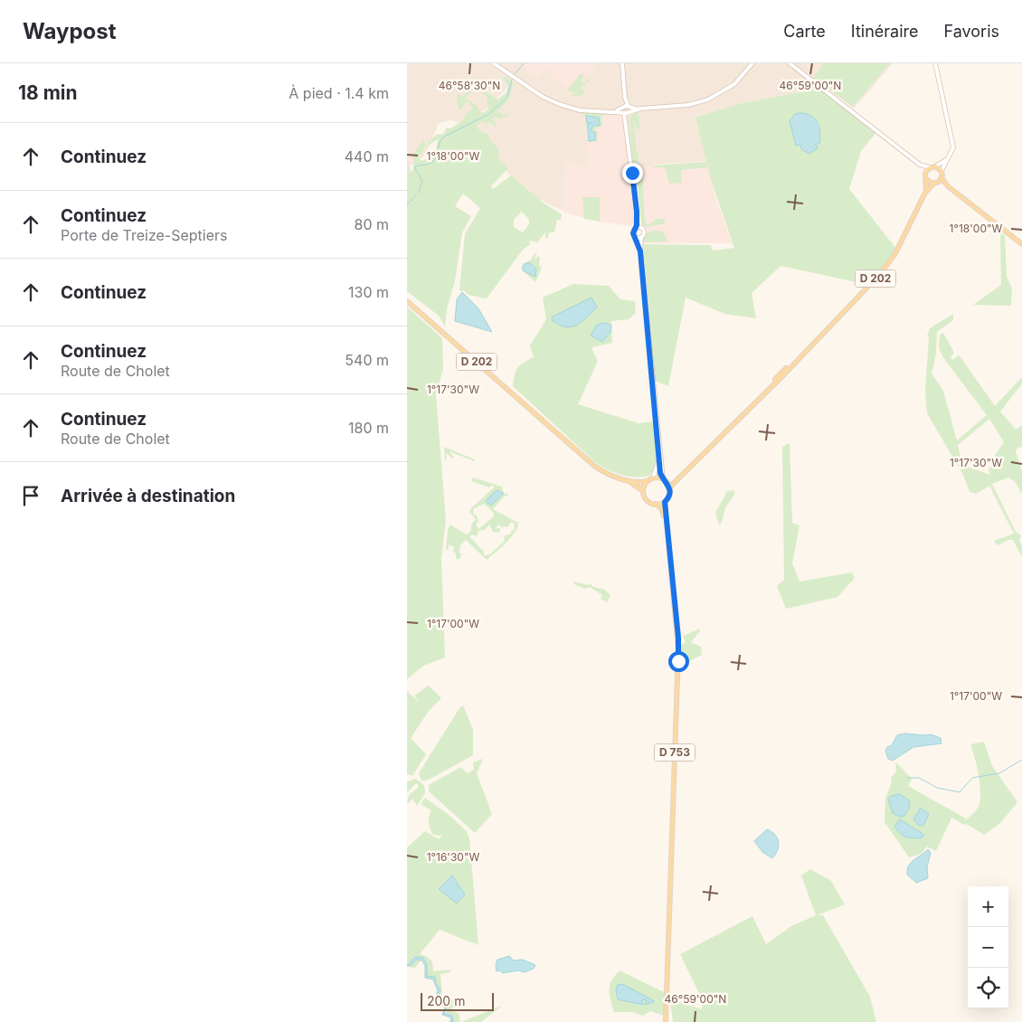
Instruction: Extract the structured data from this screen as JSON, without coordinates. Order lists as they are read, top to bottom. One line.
{"streets":{"main road":["D 202","D 753"]},"crossings":[["D 202","D 753"]],"scale_bar":"200 m","page":{"header":"Waypost","nav":["Carte","Itinéraire","Favoris"],"heading":["18 min","À pied · 1.4 km"],"list":[["Continuez","440 m"],["Continuez","Porte de Treize-Septiers","80 m"],["Continuez","130 m"],["Continuez","Route de Cholet","540 m"],["Continuez","Route de Cholet","180 m"],"Arrivée à destination"],"map_buttons":["+","−"],"scale":"200 m"},"coordinates":["46°58'30\"N","46°59'00\"N","1°18'00\"W","1°17'30\"W","1°17'00\"W","1°16'30\"W"]}
